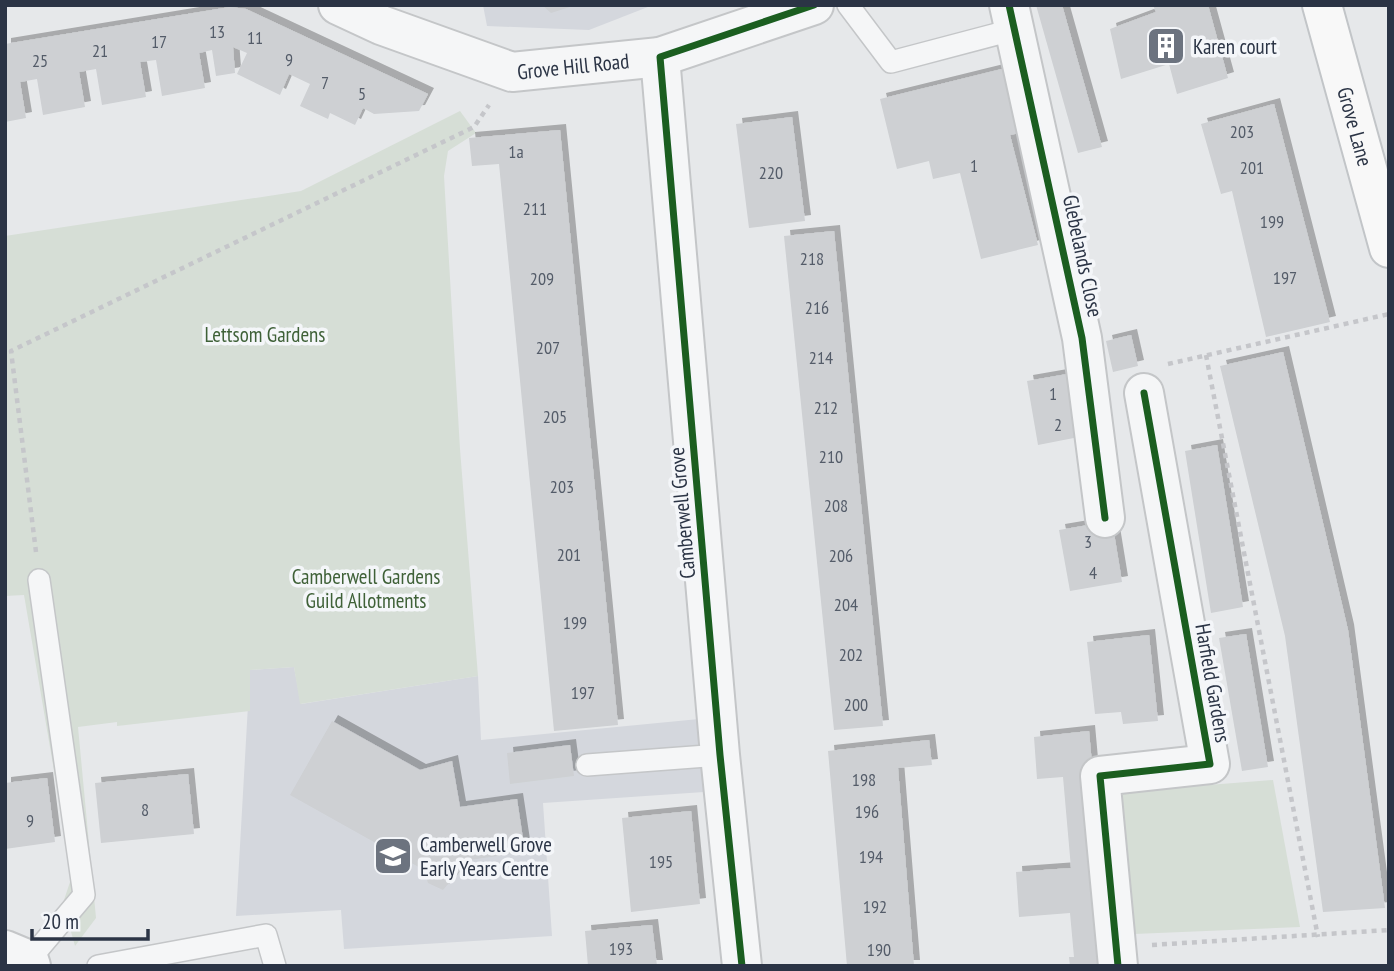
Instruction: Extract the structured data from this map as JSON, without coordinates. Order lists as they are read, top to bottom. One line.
{"streets":{"main road":["Grove Lane"],"street":["Grove Hill Road","Glebelands Close","Camberwell Grove","Harfield Gardens"]},"crossings":[["Grove Hill Road","Camberwell Grove"]],"parks":["Lettsom Gardens","Camberwell Gardens Guild Allotments"],"places":{"building":["Karen court"],"school or university":["Camberwell Grove Early Years Centre"]},"house_numbers":["13","11","17","21","9","25","7","5","203","1a","1","201","220","211","199","218","197","209","216","207","214","1","212","205","2","210","203","208","3","201","206","4","204","199","202","197","200","198","8","196","9","194","195","192","193","190"],"scale_bar":"20 m"}
